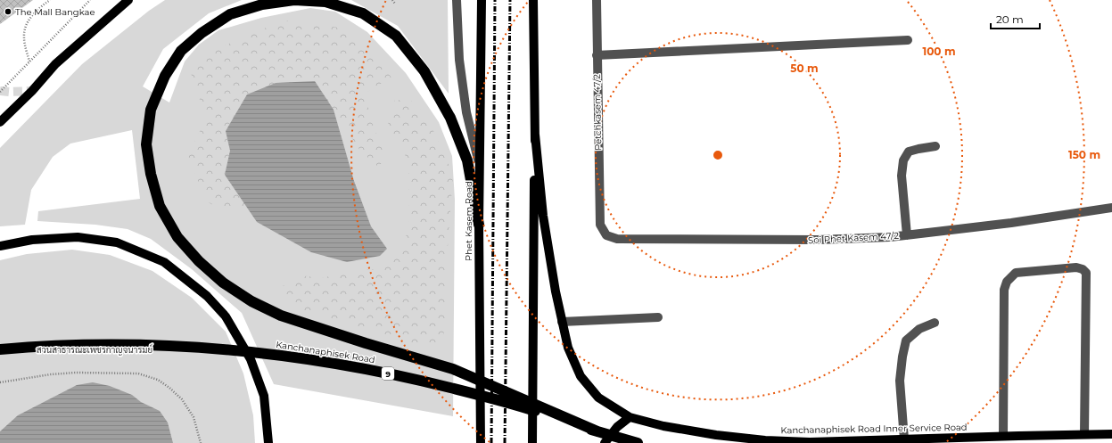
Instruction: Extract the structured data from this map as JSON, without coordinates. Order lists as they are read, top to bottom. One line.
{"streets":{"highway":["Kanchanaphisek Road","9"],"main road":["Phet Kasem Road","Kanchanaphisek Road Inner Service Road"],"street":["Petchkasem 47/2","Soi Phet Kasem 47/2"]},"crossings":[["Petchkasem 47/2","Soi Phet Kasem 47/2"]],"parks":["สวนสาธารณะเพชรกาญจนารมย์"],"places":["The Mall Bangkae"],"scale_bar":"20 m","rings":["100 m","50 m","150 m"]}
